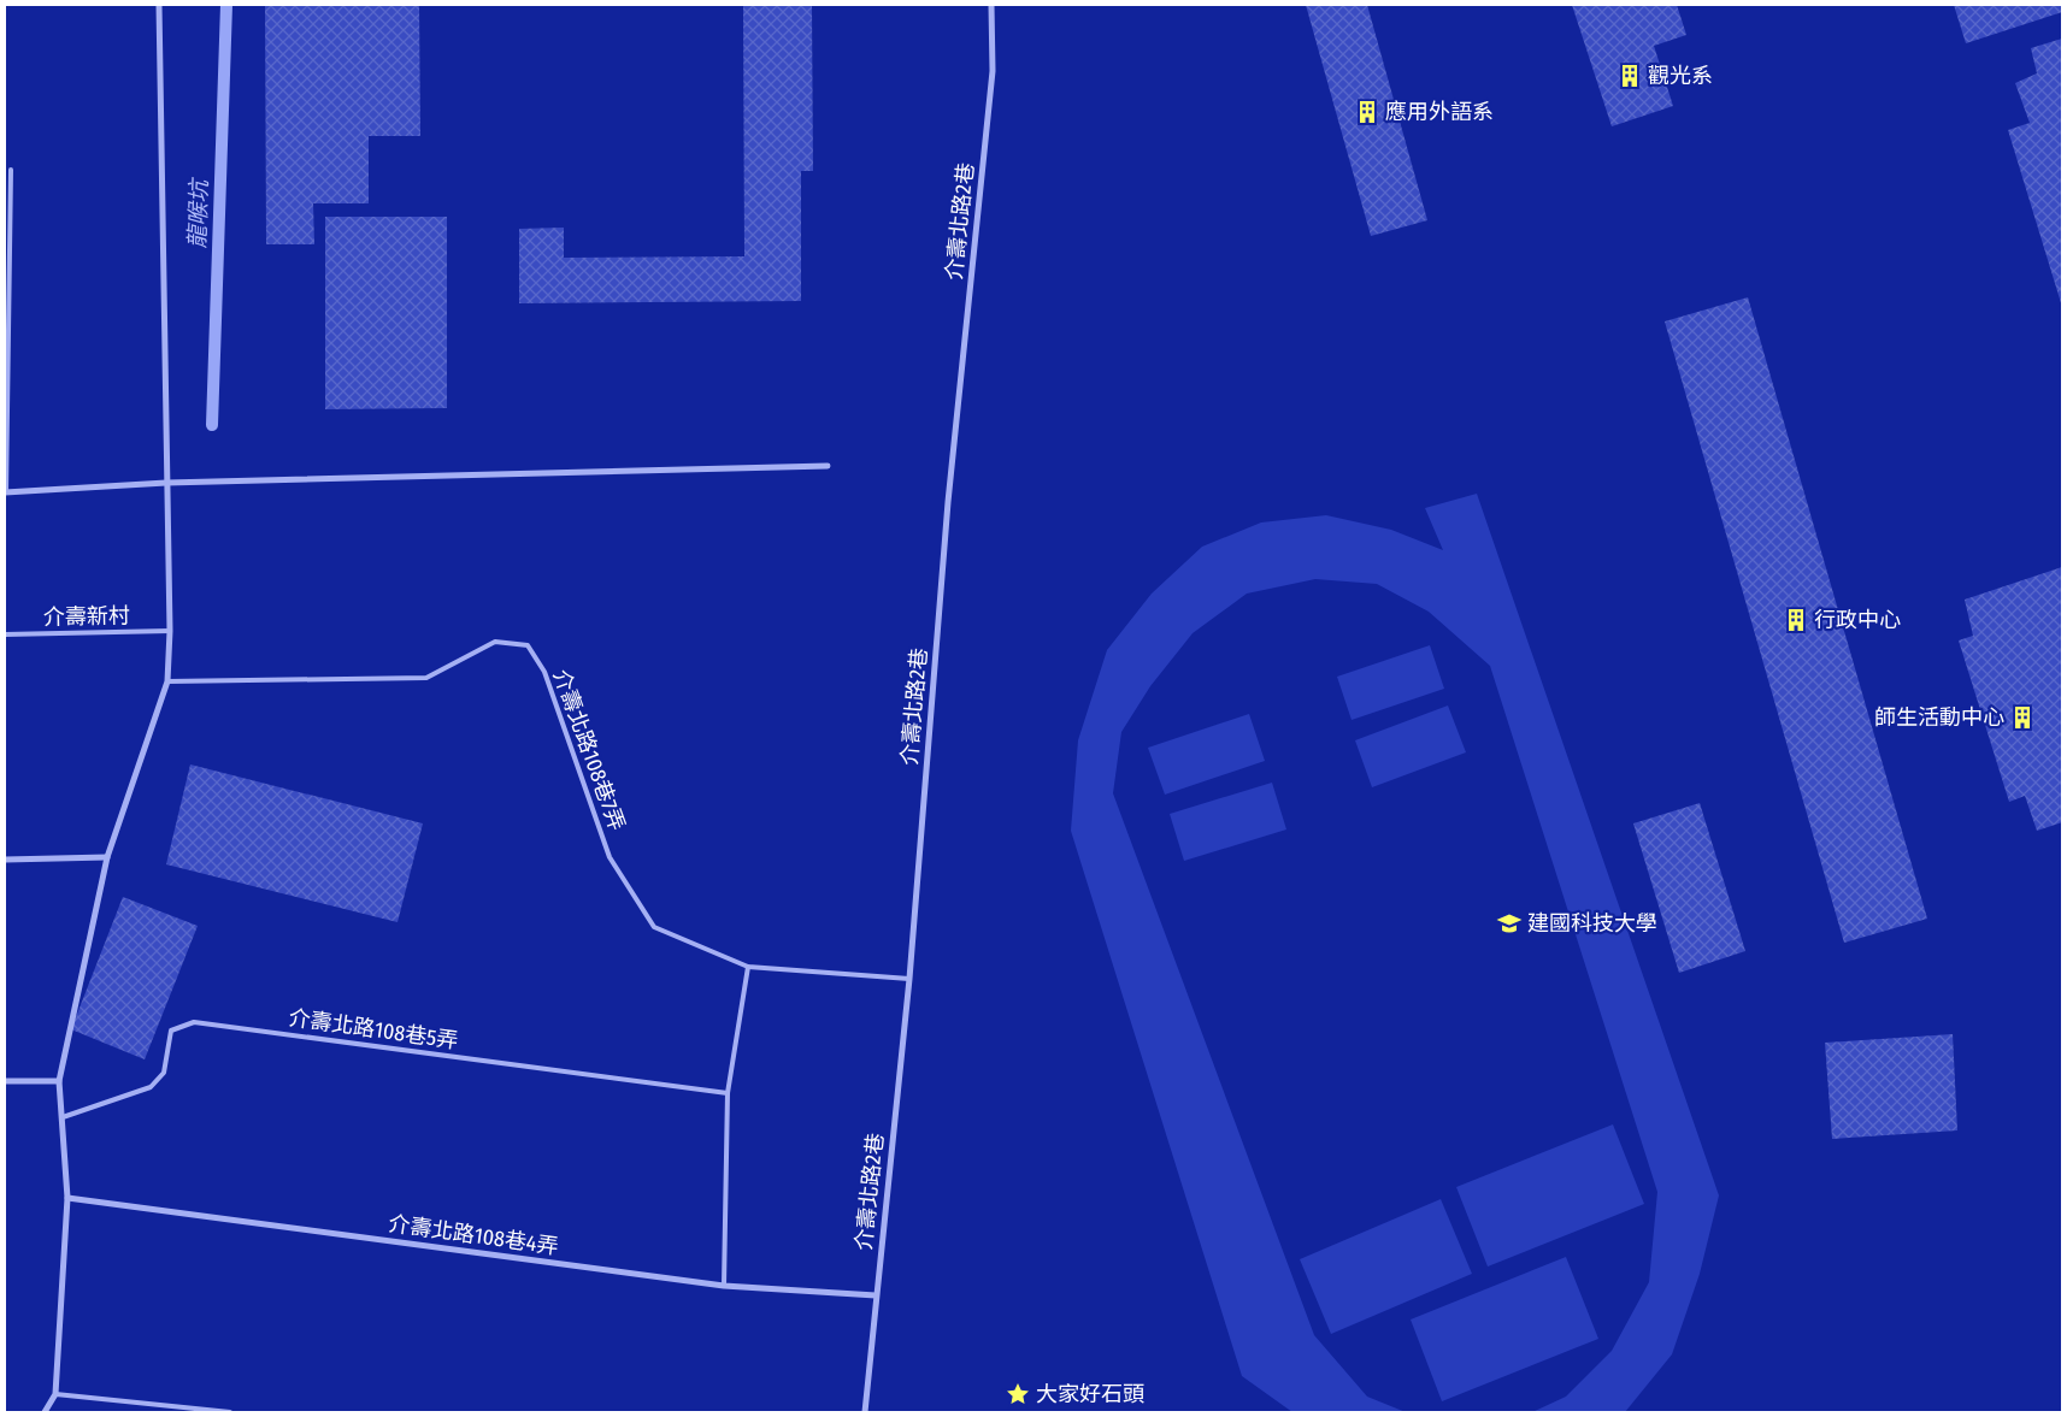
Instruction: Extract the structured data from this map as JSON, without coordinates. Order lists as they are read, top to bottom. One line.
{"streets":{"street":["介壽北路2巷","介壽北路108巷4弄"],"lane":["介壽新村","介壽北路108巷7弄","介壽北路108巷5弄"]},"crossings":[["介壽北路2巷","介壽北路108巷7弄"],["介壽北路2巷","介壽北路108巷4弄"]],"water":["龍喉坑"],"places":{"building":["觀光系","應用外語系","行政中心","師生活動中心"],"school or university":["建國科技大學"],"place":["大家好石頭"]}}
